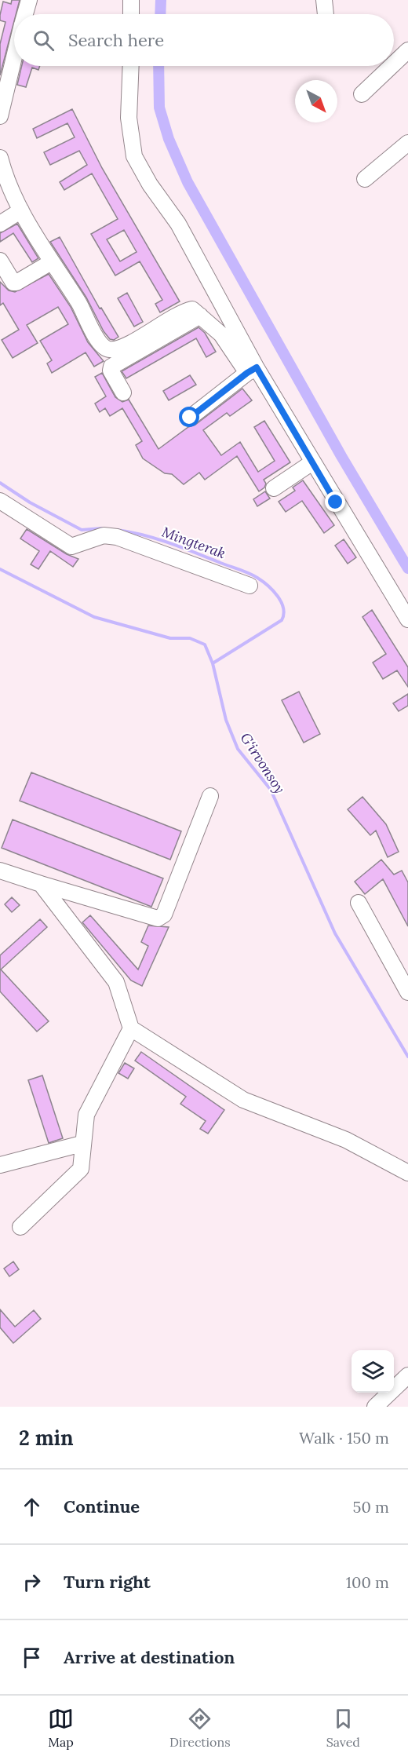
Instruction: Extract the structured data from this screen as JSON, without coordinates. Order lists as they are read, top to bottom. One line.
{"water":["Mingterak","G‘irvonsoy"],"north":"bottom right","page":{"search":"Search here","heading":["2 min","Walk · 150 m"],"list":[["Continue","50 m"],["Turn right","100 m"],"Arrive at destination"],"nav":["Map","Directions","Saved"]}}
